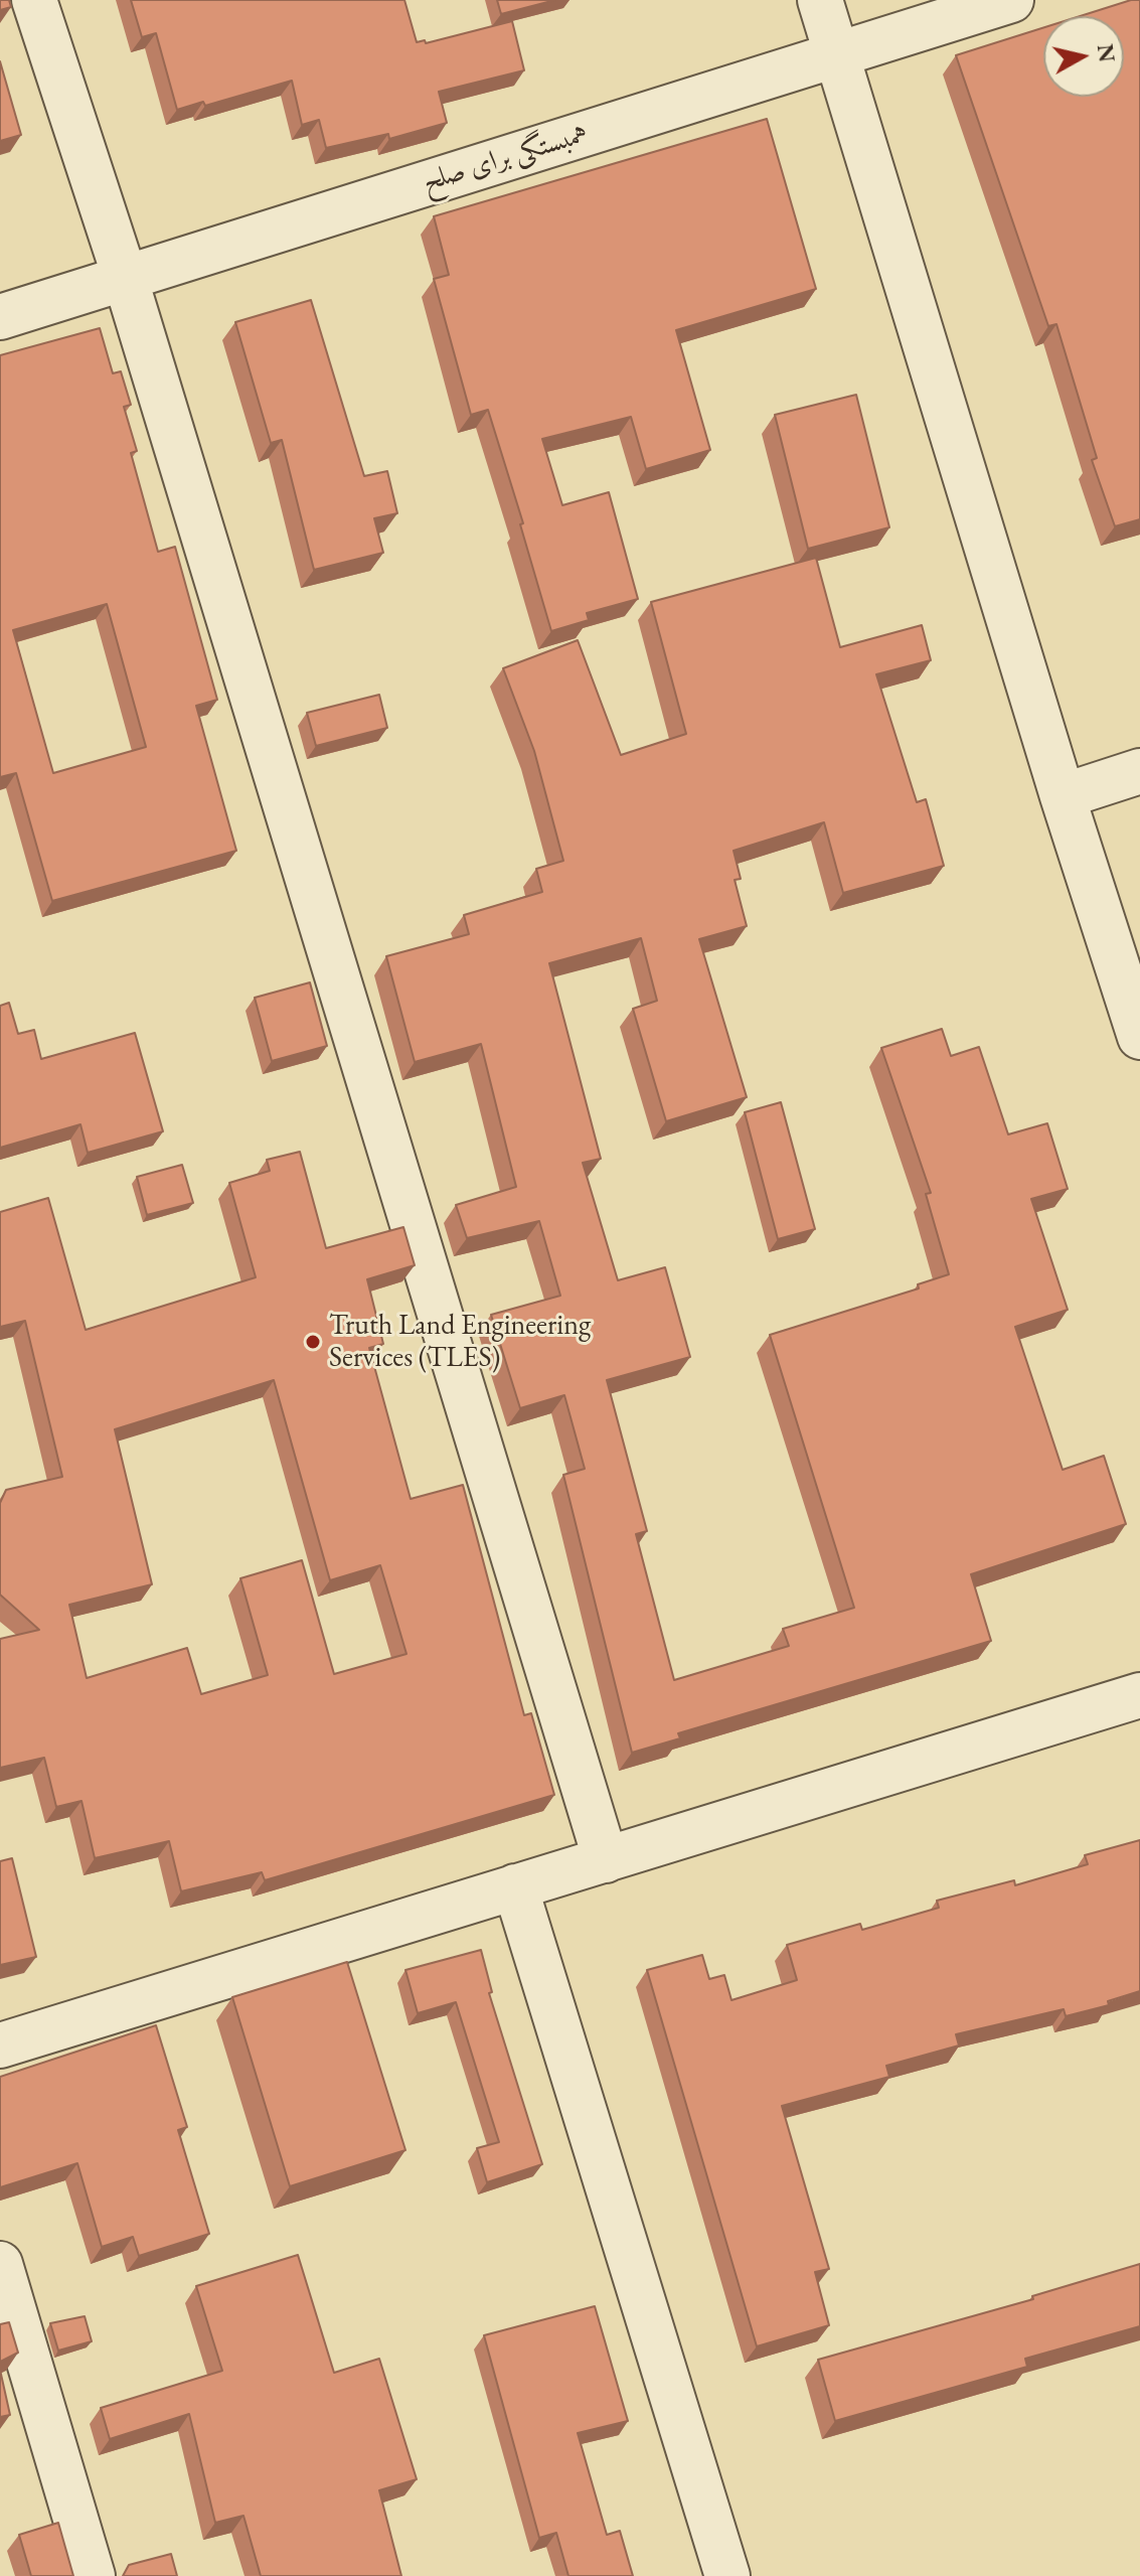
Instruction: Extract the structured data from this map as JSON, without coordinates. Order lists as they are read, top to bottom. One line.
{"streets":{"street":["همبستگی برای صلح"]},"places":["Truth Land Engineering Services (TLES)"],"north":"right"}
